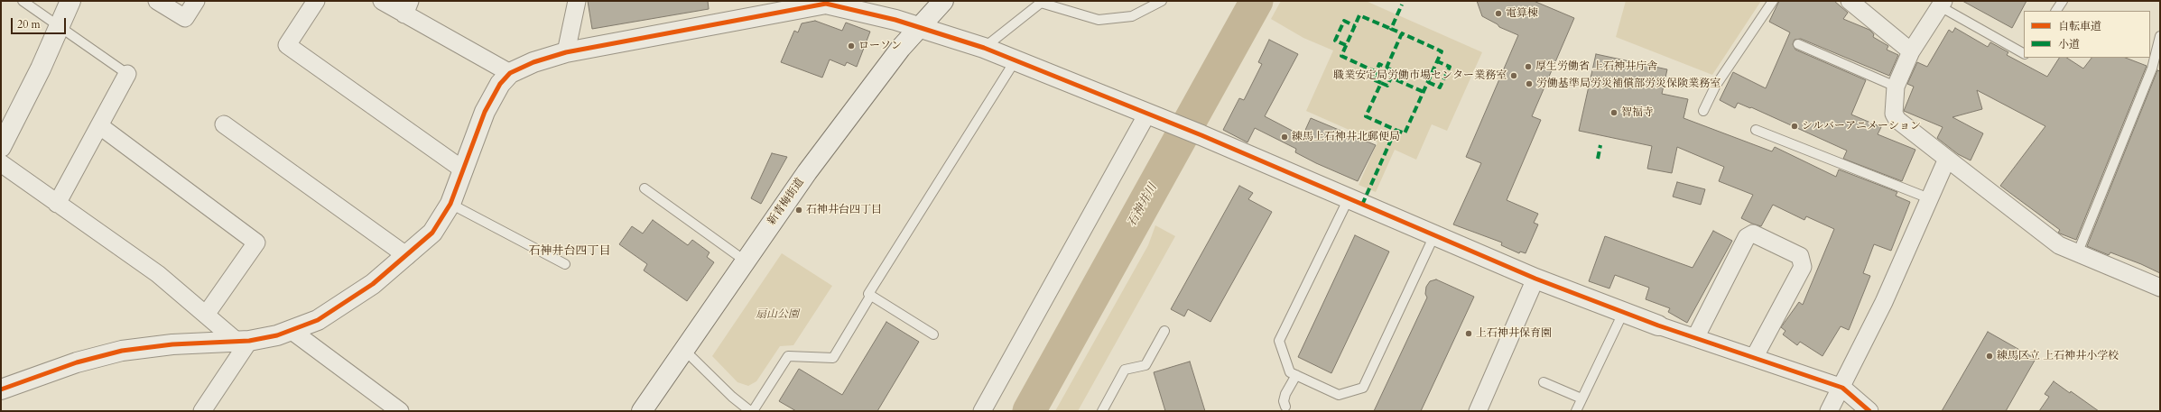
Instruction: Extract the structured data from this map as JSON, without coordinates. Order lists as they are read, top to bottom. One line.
{"streets":{"street":["新青梅街道"]},"districts":["石神井台四丁目"],"water":["石神井川"],"parks":["扇山公園"],"places":["電算棟","ローソン","厚生労働省 上石神井庁舎","職業安定局労働市場センター業務室","労働基準局労災補償部労災保険業務室","智福寺","シルバーアニメーション","練馬上石神井北郵便局","石神井台四丁目","上石神井保育園","練馬区立 上石神井小学校"],"legend":["自転車道","小道"],"scale_bar":"20 m"}
